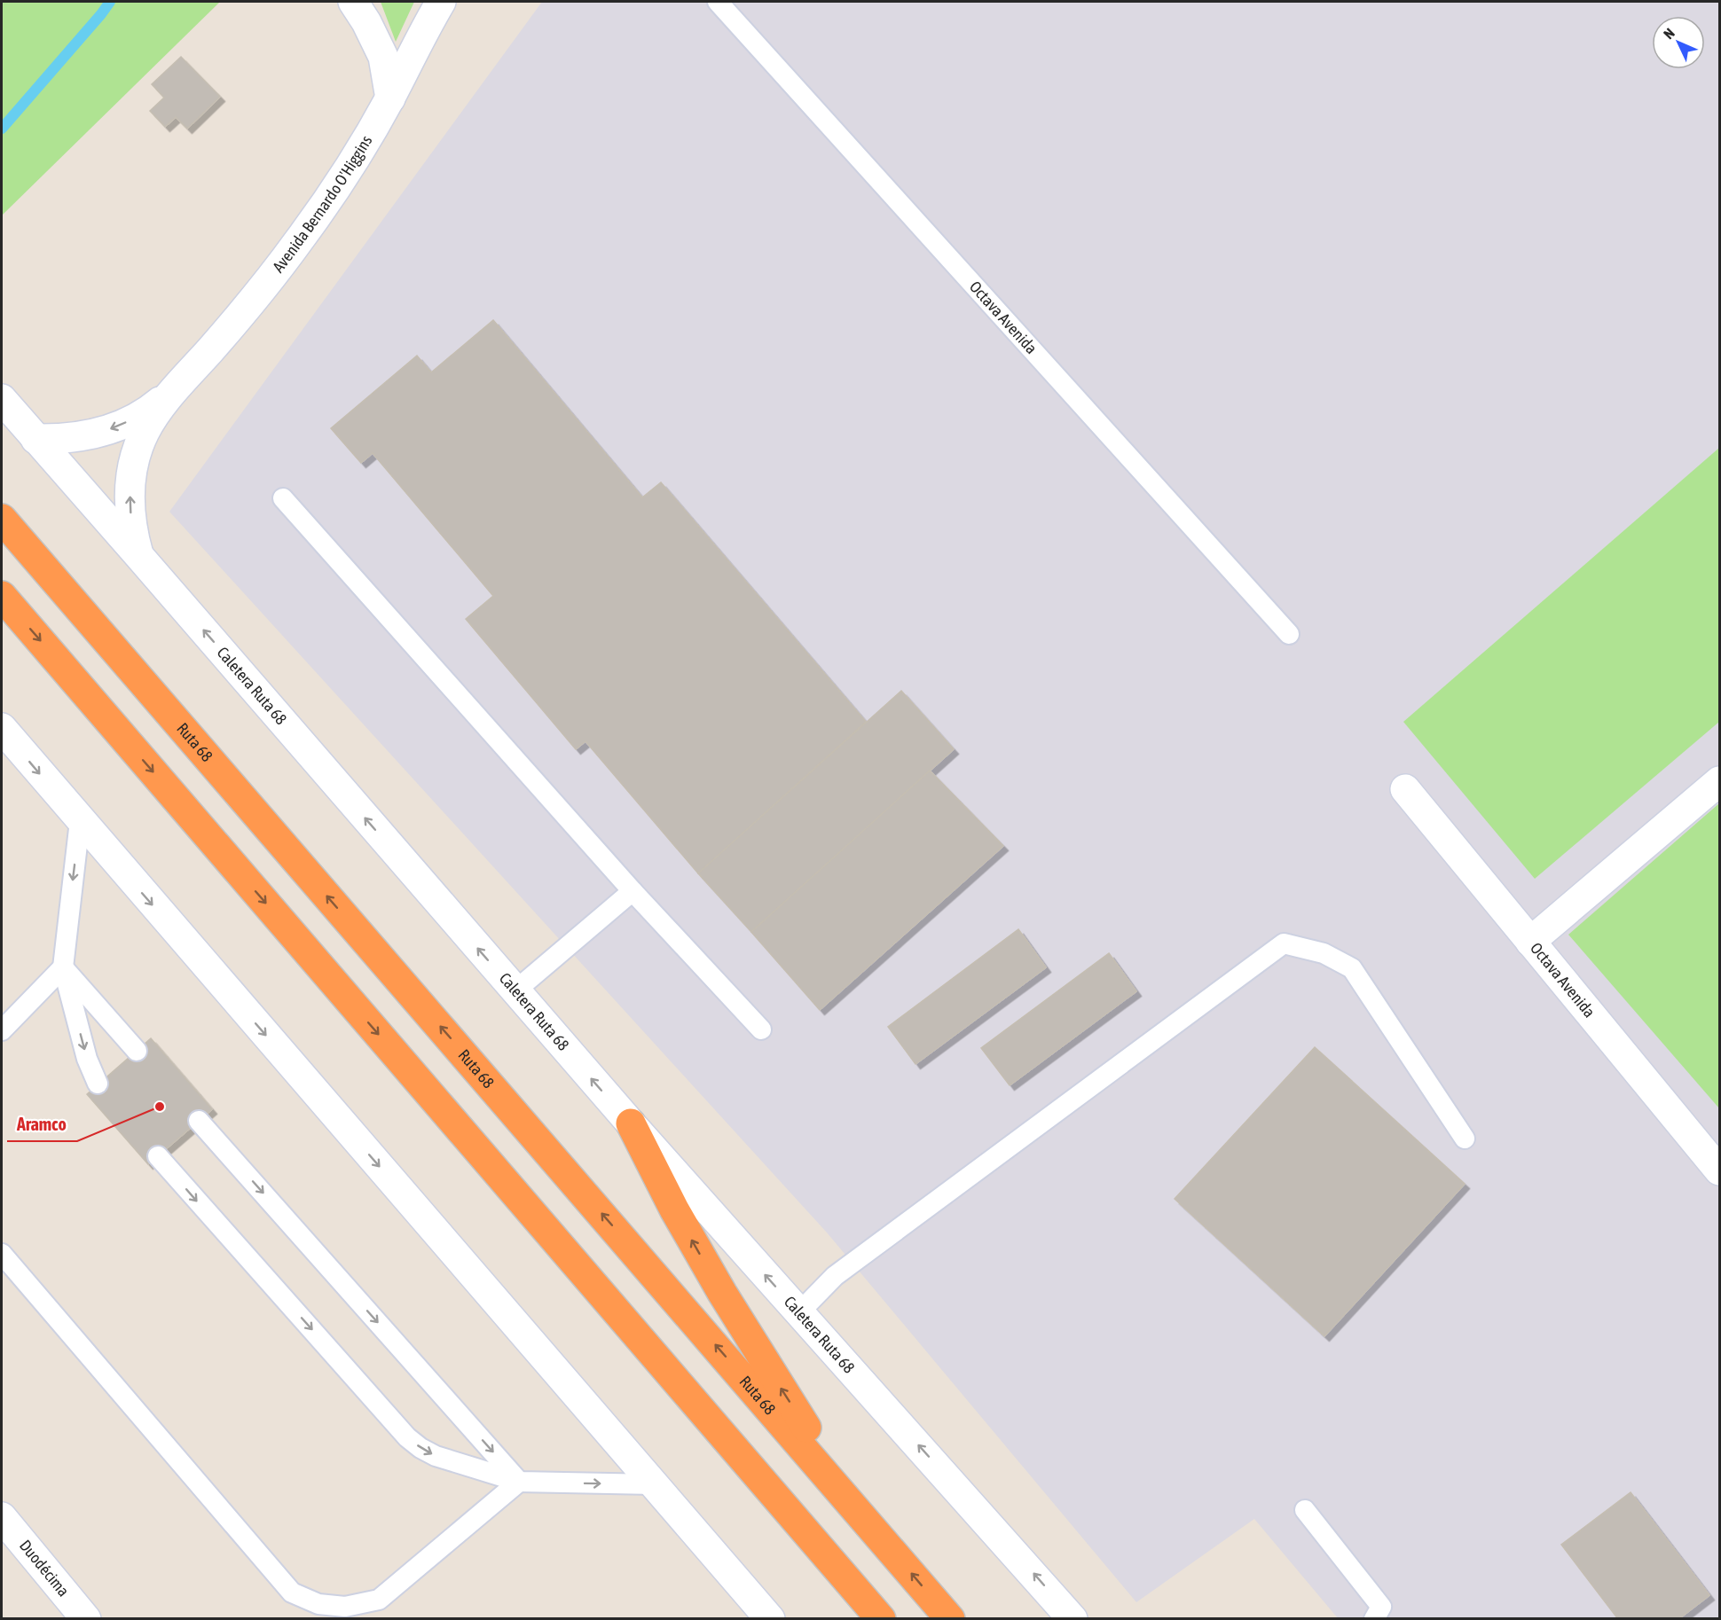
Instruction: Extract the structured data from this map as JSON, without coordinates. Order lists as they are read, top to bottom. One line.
{"streets":{"highway":["Ruta 68"],"main road":["Avenida Bernardo O'Higgins","Octava Avenida","Caletera Ruta 68","Duodécima"]},"crossings":[["Avenida Bernardo O'Higgins","Caletera Ruta 68"]],"places":["Aramco"],"north":"top left"}
